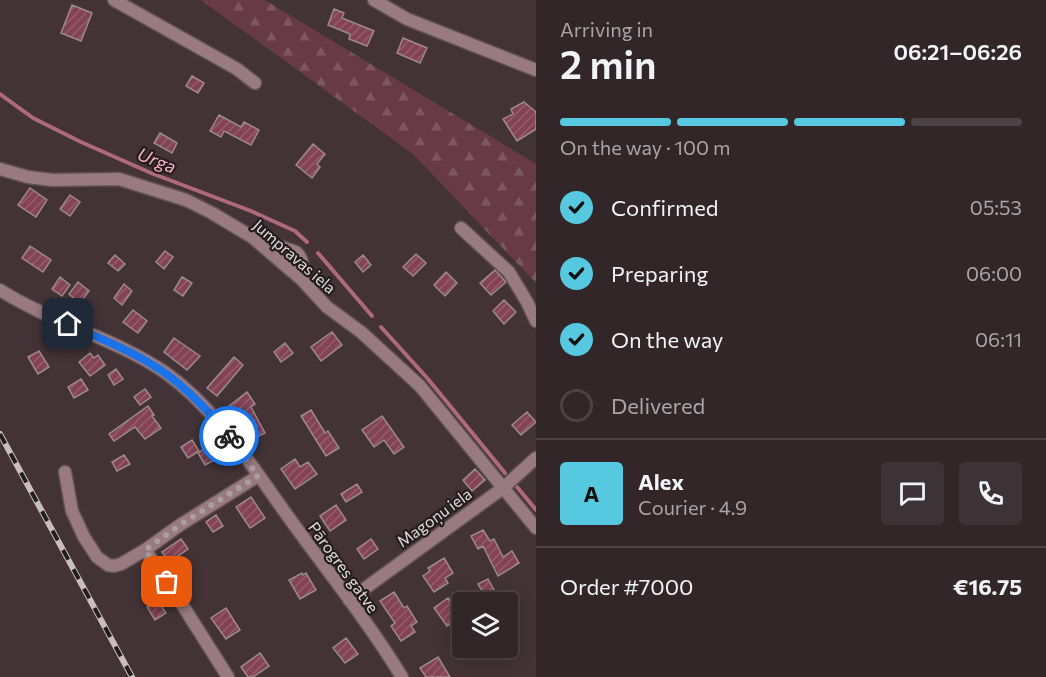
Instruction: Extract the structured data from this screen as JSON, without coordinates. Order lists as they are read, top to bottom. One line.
{"streets":{"street":["Jumpravas iela","Magoņu iela","Pārogres gatve"]},"crossings":[["Jumpravas iela","Magoņu iela"],["Magoņu iela","Pārogres gatve"]],"water":["Urga"],"page":{"heading":["2 min","Arriving in","06:21–06:26"],"panel":["Alex","Courier · 4.9","Order #7000","€16.75"],"bar":"On the way · 100 m","list":[["Confirmed","05:53"],["Preparing","06:00"],["On the way","06:11"],"Delivered"],"round":"A"}}
